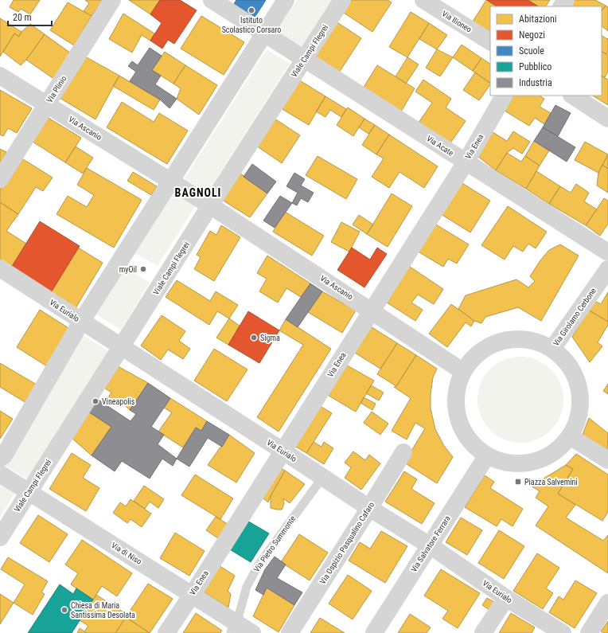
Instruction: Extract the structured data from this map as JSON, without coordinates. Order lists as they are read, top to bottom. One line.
{"streets":{"street":["Via Ilioneo","Viale Campi Flegrei","Via Plinio","Via Ascanio","Via Acate","Via Enea","Via Eurialo","Via Girolamo Cerbone","Via Ospizio Pasqualino Cafaro","Via Salvatore Ferrara","Via di Niso"],"lane":["Via Pietro Summonte"]},"crossings":[["Viale Campi Flegrei","Via Ascanio"],["Viale Campi Flegrei","Via Acate"],["Viale Campi Flegrei","Via Eurialo"],["Viale Campi Flegrei","Via di Niso"],["Via Plinio","Via Ascanio"],["Via Ascanio","Via Enea"],["Via Acate","Via Enea"],["Via Enea","Via Eurialo"],["Via Enea","Via di Niso"],["Via Eurialo","Via Ospizio Pasqualino Cafaro"],["Via Eurialo","Via Pietro Summonte"],["Via Eurialo","Via Salvatore Ferrara"],["Via Pietro Summonte","Via di Niso"]],"districts":["BAGNOLI"],"places":{"other":["Istituto Scolastico Corsaro","myOil","Sigma","Vineapolis","Chiesa di Maria Santissima Desolata"],"transit":["Piazza Salvemini"]},"legend":["Abitazioni","Negozi","Scuole","Pubblico","Industria"],"scale_bar":"20 m"}
